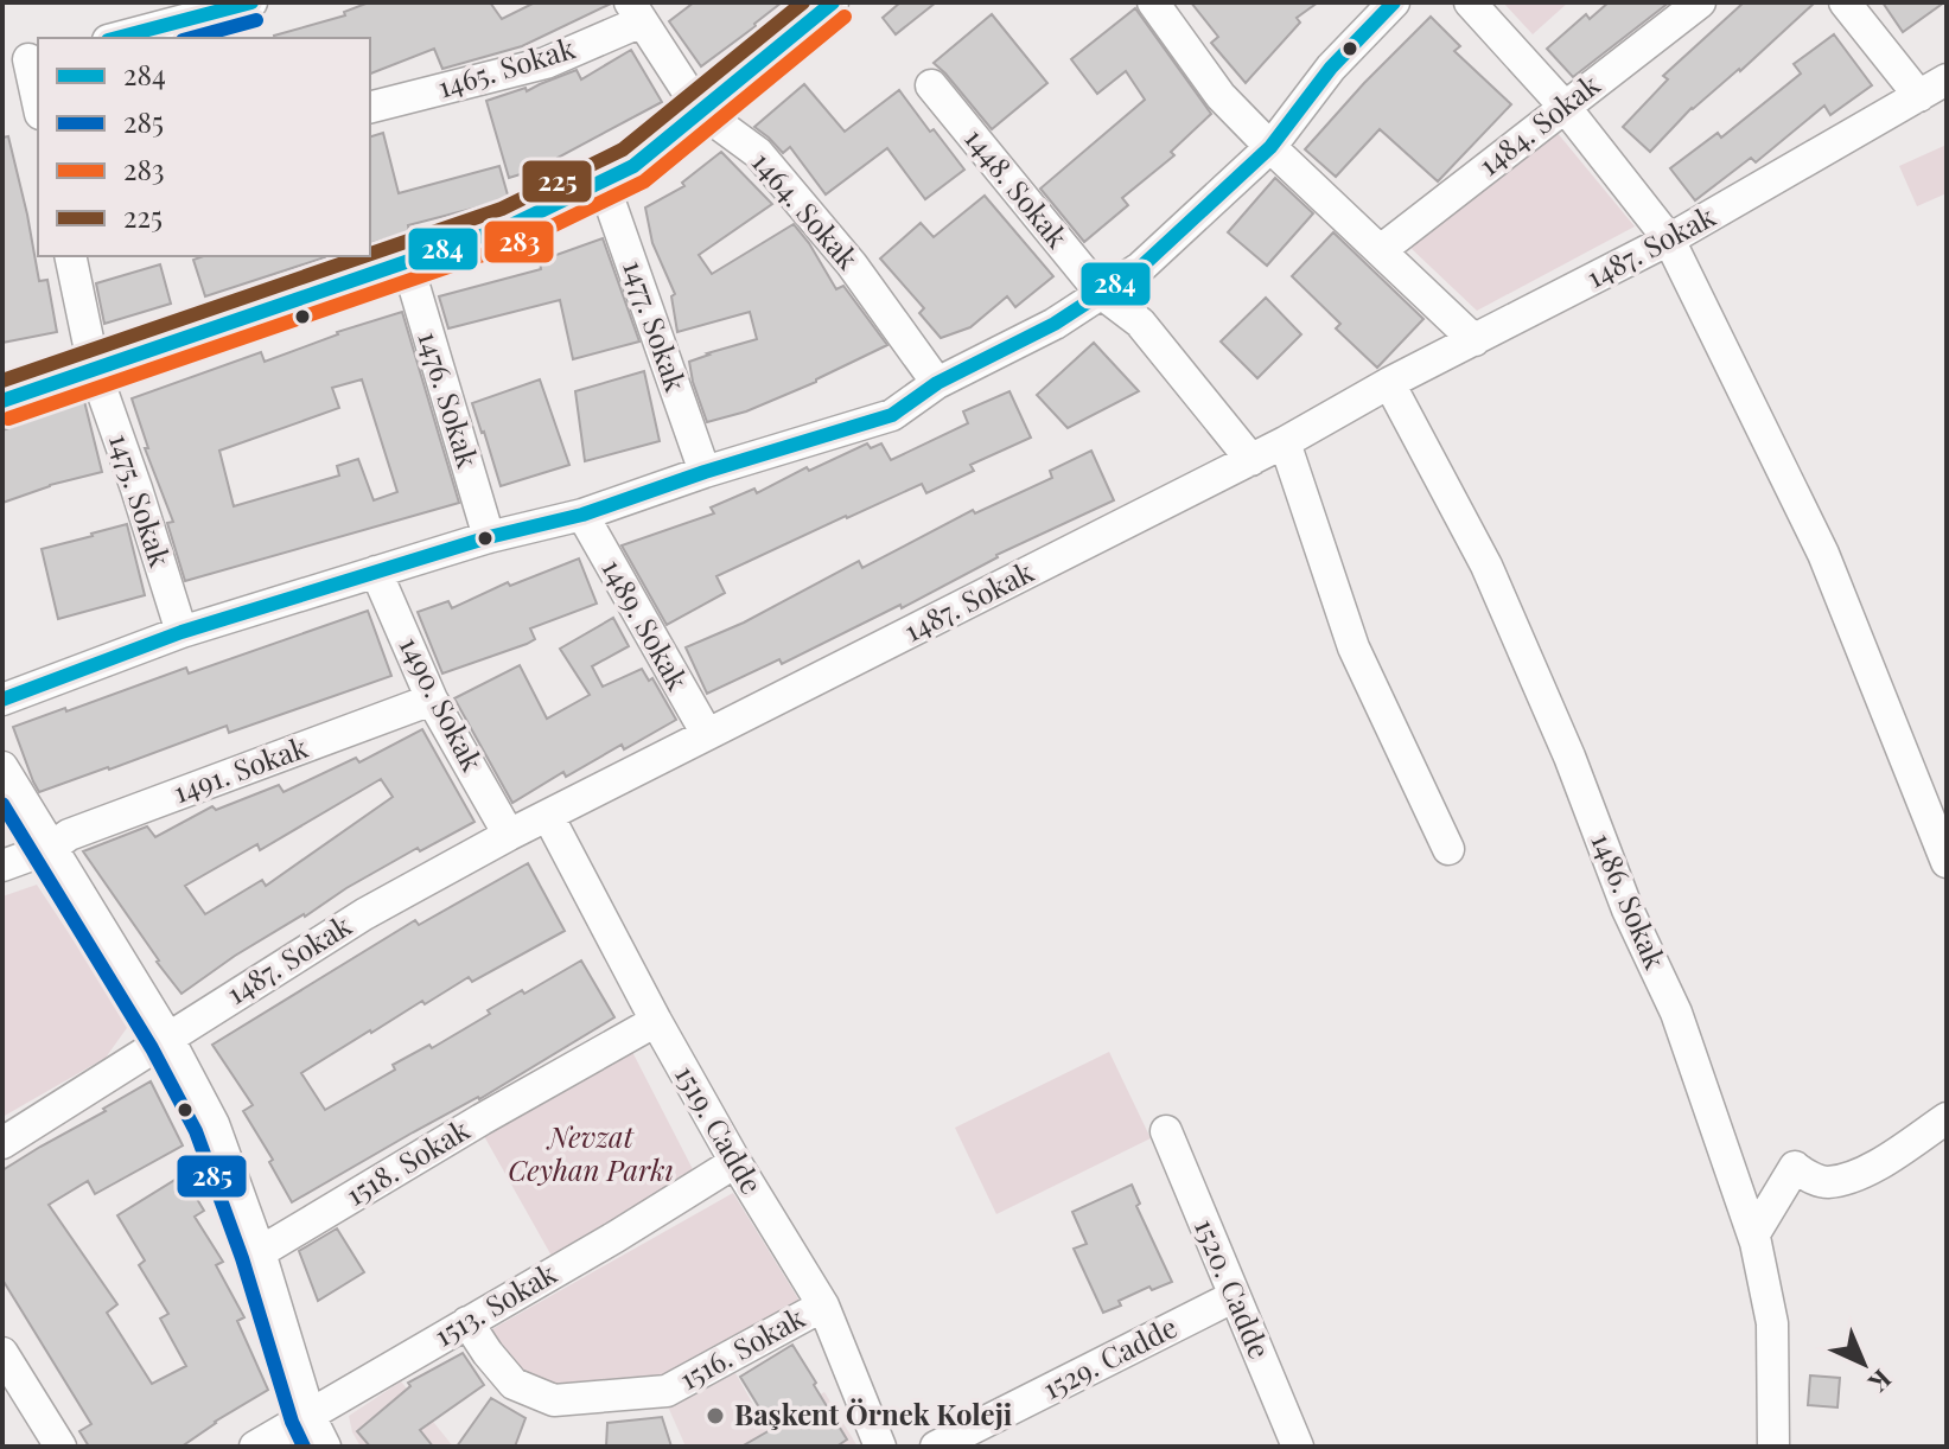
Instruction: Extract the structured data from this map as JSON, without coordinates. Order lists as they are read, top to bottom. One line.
{"streets":{"street":["1465. Sokak","1484. Sokak","1448. Sokak","1464. Sokak","1487. Sokak","1477. Sokak","1476. Sokak","1475. Sokak","1489. Sokak","1490. Sokak","1491. Sokak","1486. Sokak","1519. Cadde","1518. Sokak","1520. Cadde","1513. Sokak","1516. Sokak","1529. Cadde"]},"crossings":[["1465. Sokak","1464. Sokak"],["1448. Sokak","1487. Sokak"],["1487. Sokak","1489. Sokak"],["1487. Sokak","1490. Sokak"],["1487. Sokak","1486. Sokak"],["1487. Sokak","1519. Cadde"],["1490. Sokak","1491. Sokak"],["1519. Cadde","1518. Sokak"],["1519. Cadde","1513. Sokak"],["1519. Cadde","1516. Sokak"],["1520. Cadde","1529. Cadde"],["1513. Sokak","1516. Sokak"]],"parks":["Nevzat Ceyhan Parkı"],"places":["Başkent Örnek Koleji"],"lines":["transit line 284","transit line 225","transit line 283","transit line 285"],"legend":["284","285","283","225"],"north":"bottom right"}
